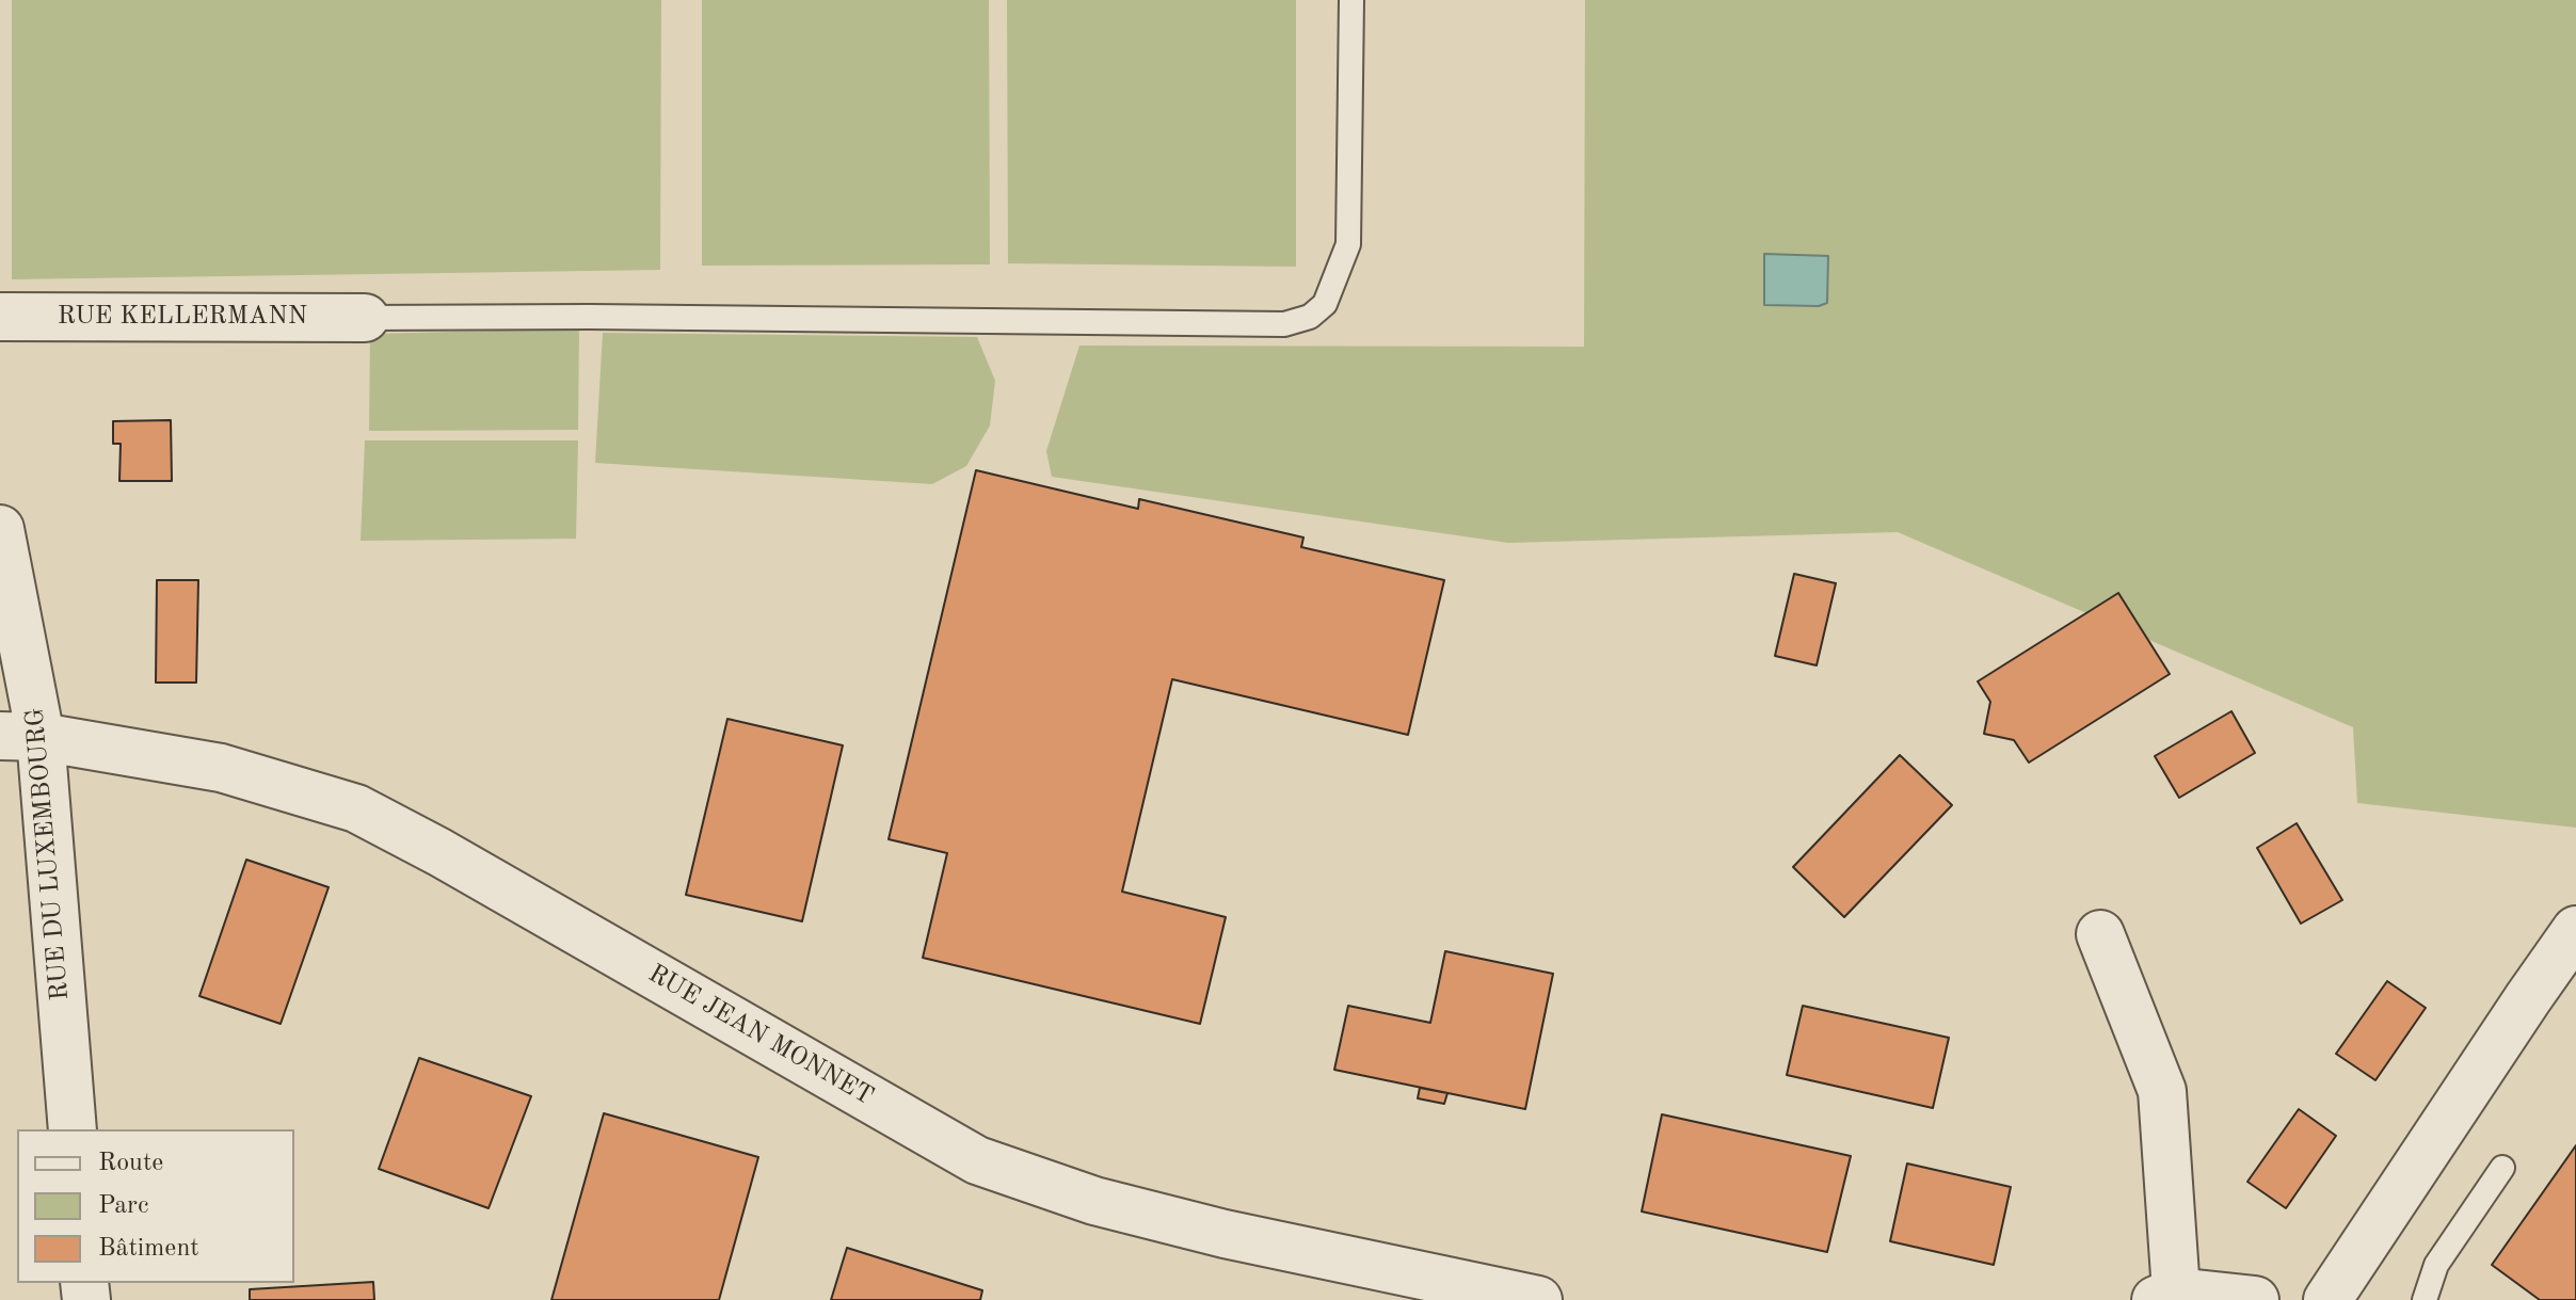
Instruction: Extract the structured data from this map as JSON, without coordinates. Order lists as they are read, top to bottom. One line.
{"streets":{"street":["RUE KELLERMANN","RUE DU LUXEMBOURG","RUE JEAN MONNET"]},"crossings":[["RUE DU LUXEMBOURG","RUE JEAN MONNET"]],"legend":["Route","Parc","Bâtiment"]}
